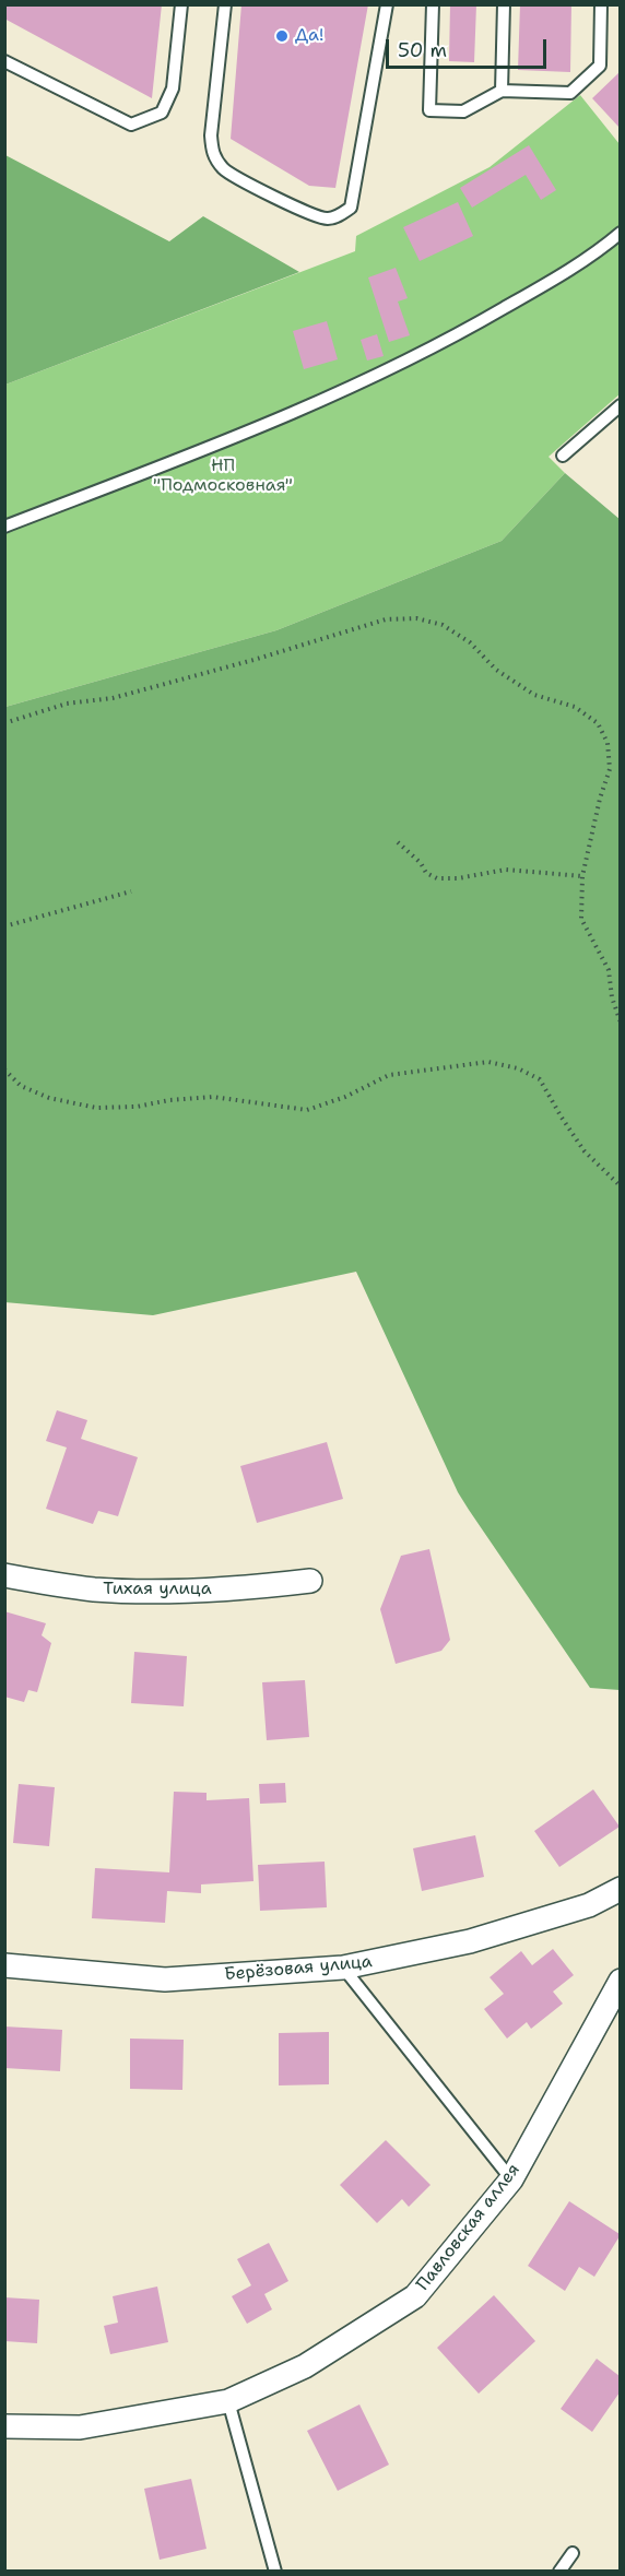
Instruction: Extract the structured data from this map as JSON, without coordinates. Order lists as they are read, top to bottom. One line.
{"streets":{"street":["Тихая улица","Берёзовая улица","Павловская аллея"]},"parks":["НП \"Подмосковная\""],"places":["Да!"],"scale_bar":"50 m"}
